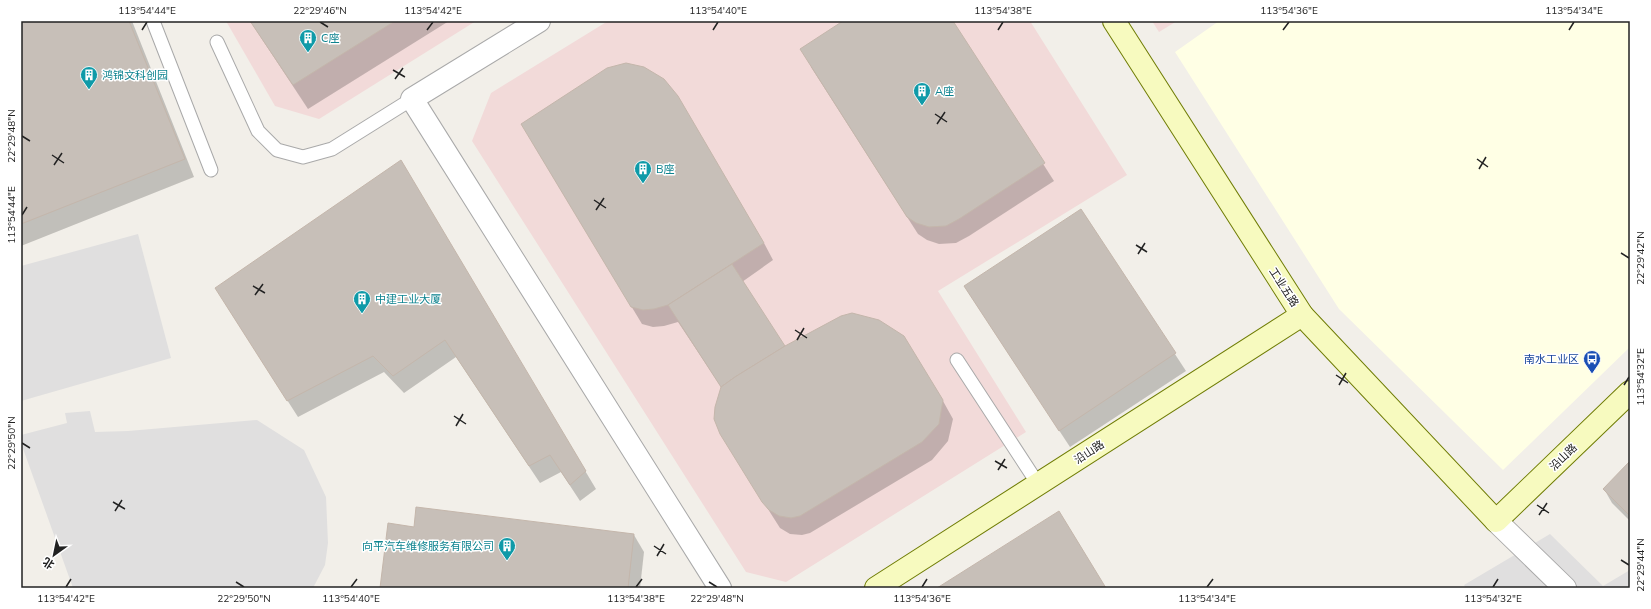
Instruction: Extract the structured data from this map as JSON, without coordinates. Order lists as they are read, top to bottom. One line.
{"streets":{"street":["工业五路","沿山路"]},"crossings":[["工业五路","沿山路"]],"places":{"building":["C座","鸿锦文科创园","A座","B座","中建工业大厦","向平汽车维修服务有限公司"],"bus stop":["南水工业区"]},"north":"bottom left","coordinates":["113°54'44\"E","22°29'46\"N","113°54'42\"E","113°54'40\"E","113°54'38\"E","113°54'36\"E","113°54'34\"E","22°29'48\"N","22°29'42\"N","113°54'32\"E","22°29'50\"N","22°29'44\"N"]}
